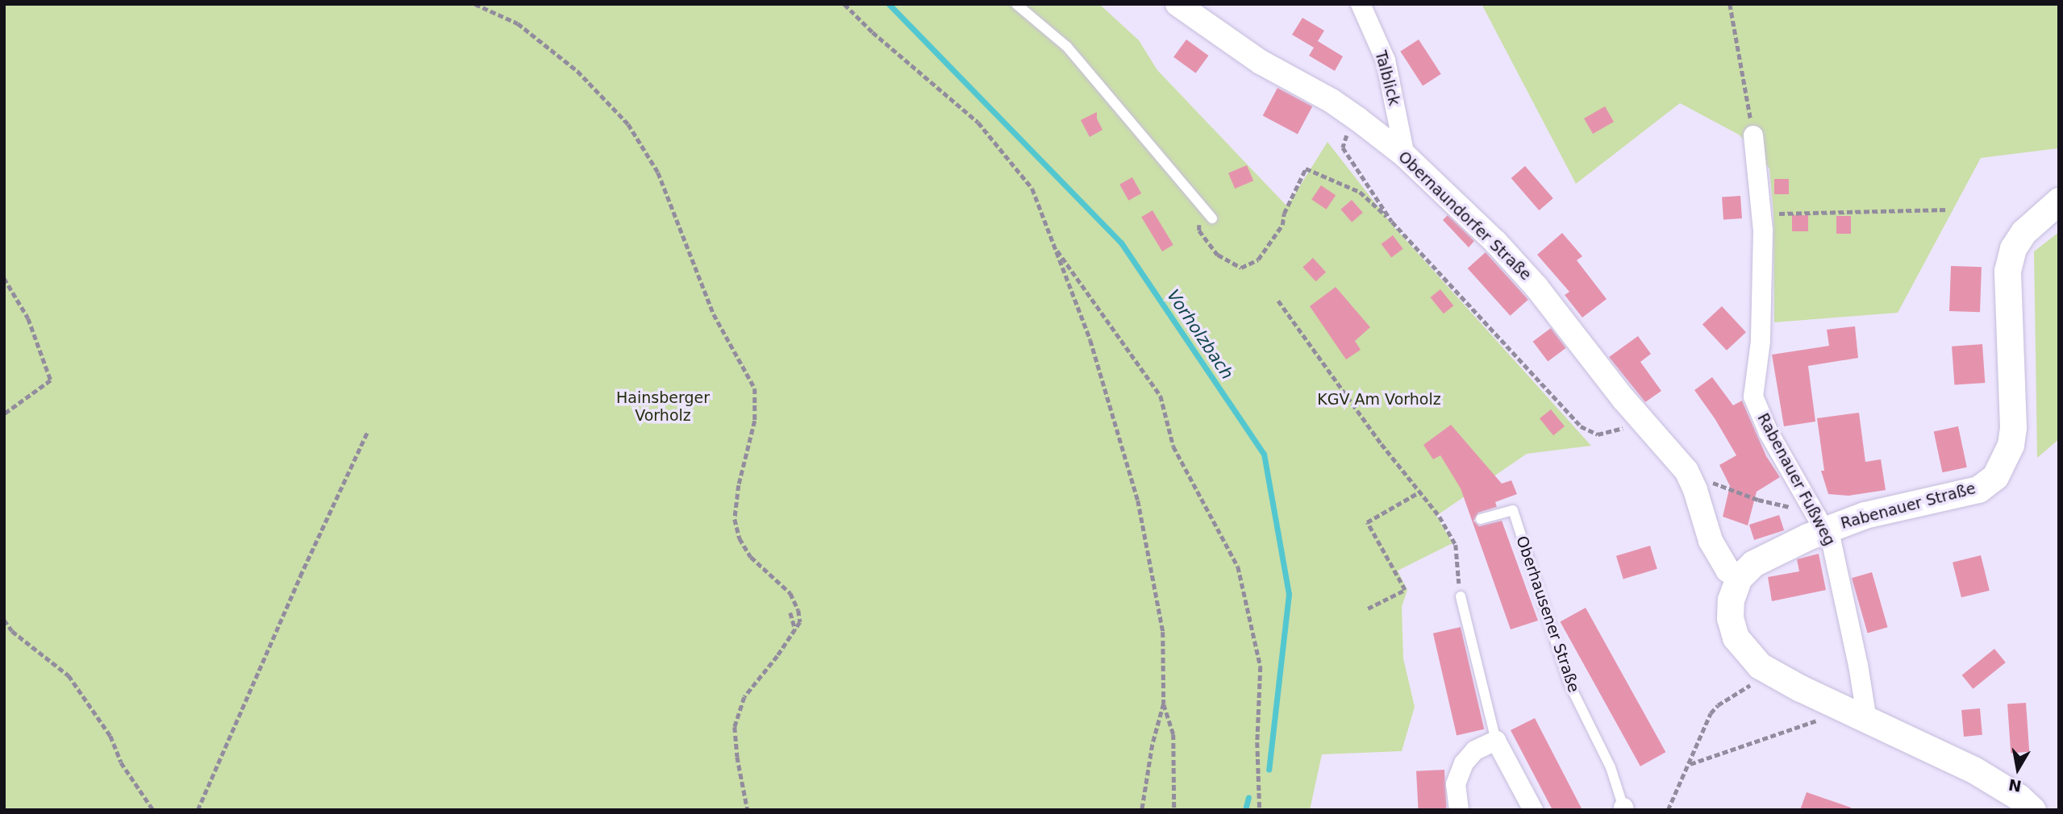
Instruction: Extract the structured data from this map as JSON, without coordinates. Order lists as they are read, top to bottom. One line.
{"streets":{"main road":["Rabenauer Straße"],"street":["Talblick","Obernaundorfer Straße","Rabenauer Fußweg"],"lane":["Oberhausener Straße"]},"crossings":[["Talblick","Obernaundorfer Straße"],["Obernaundorfer Straße","Rabenauer Straße"],["Rabenauer Fußweg","Rabenauer Straße"]],"water":["Vorholzbach"],"parks":["Hainsberger Vorholz","KGV Am Vorholz"],"north":"bottom"}
